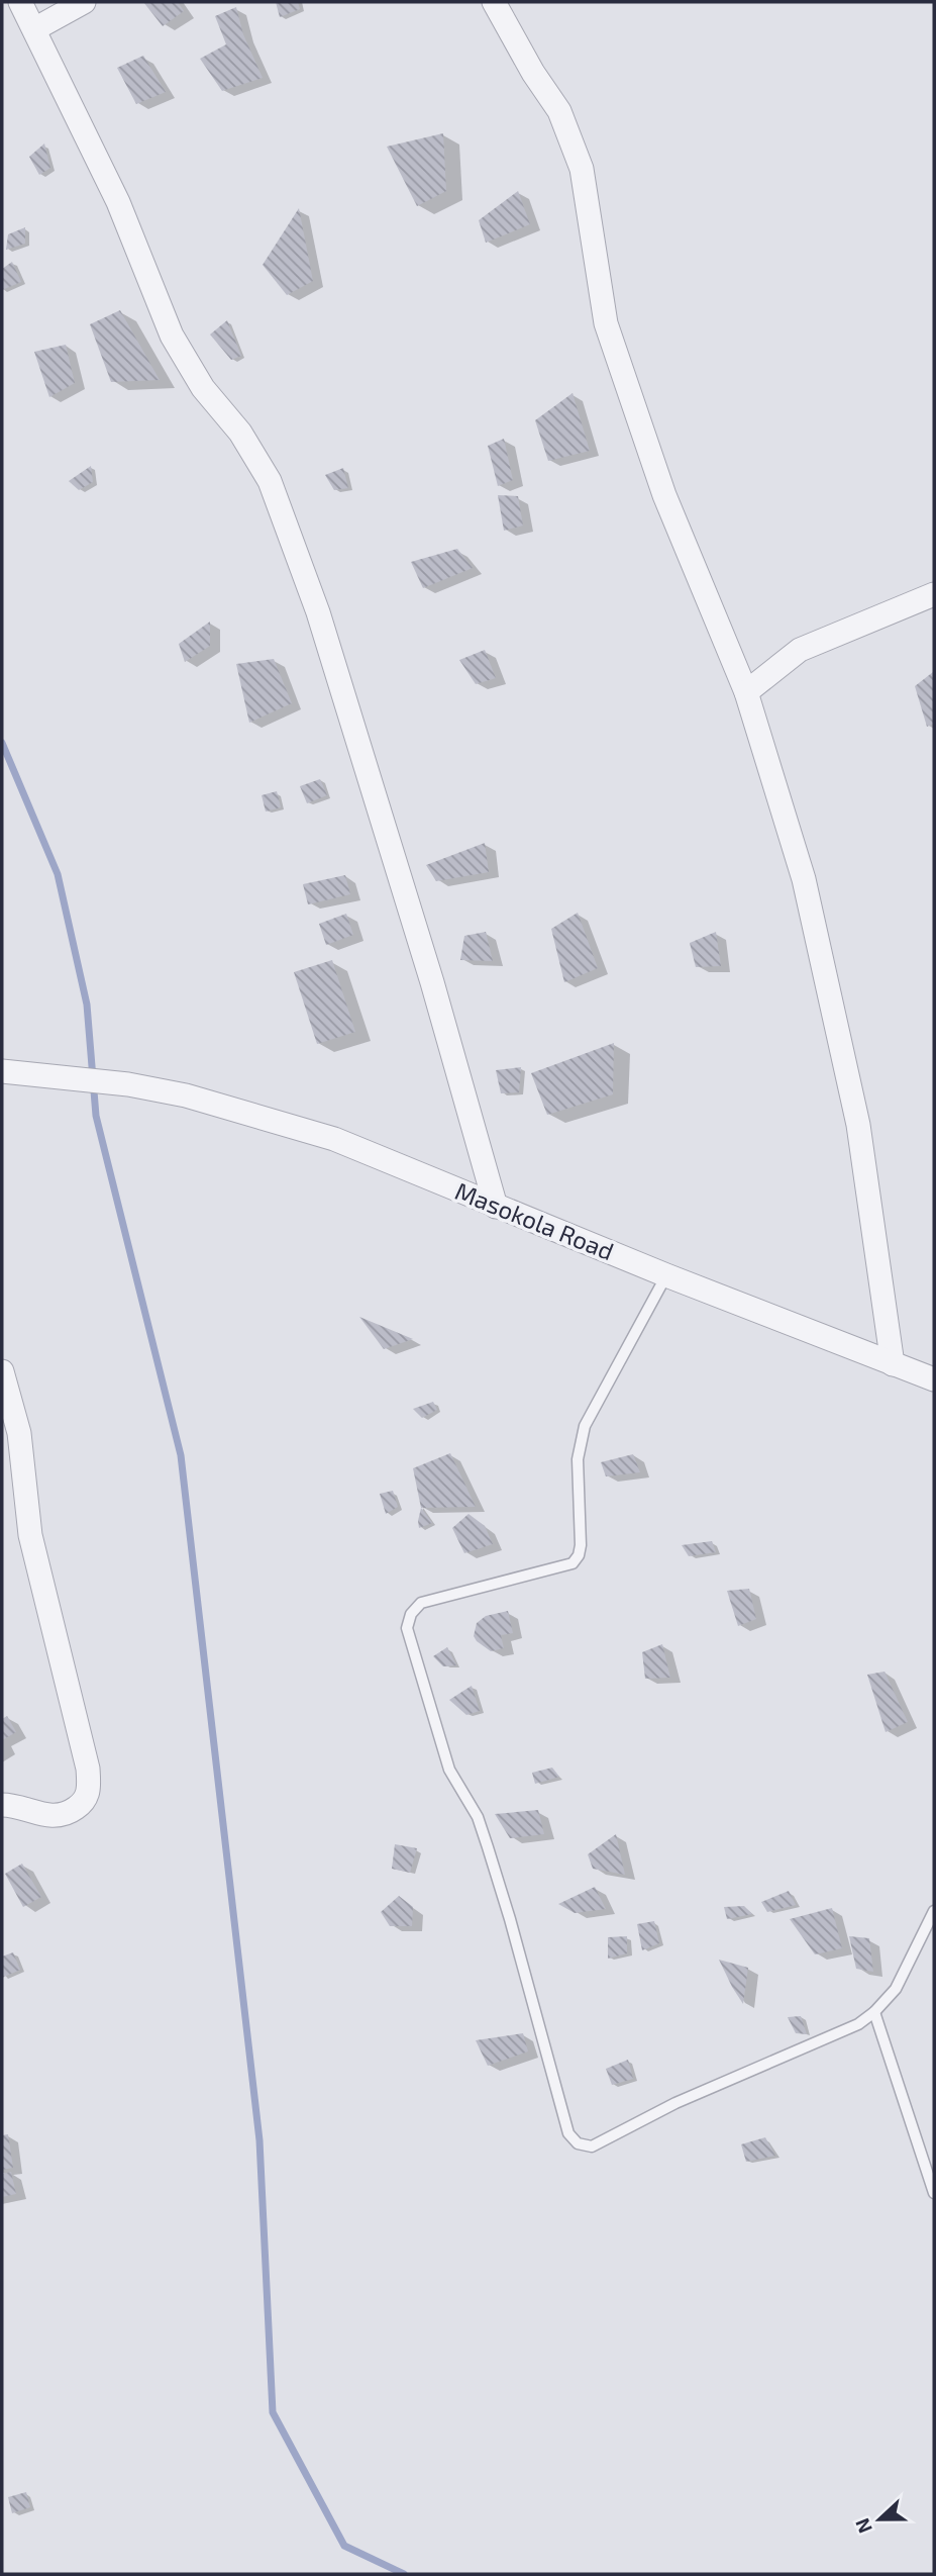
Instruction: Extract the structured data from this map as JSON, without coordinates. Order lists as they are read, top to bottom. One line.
{"streets":{"street":["Masokola Road"]},"north":"left"}
